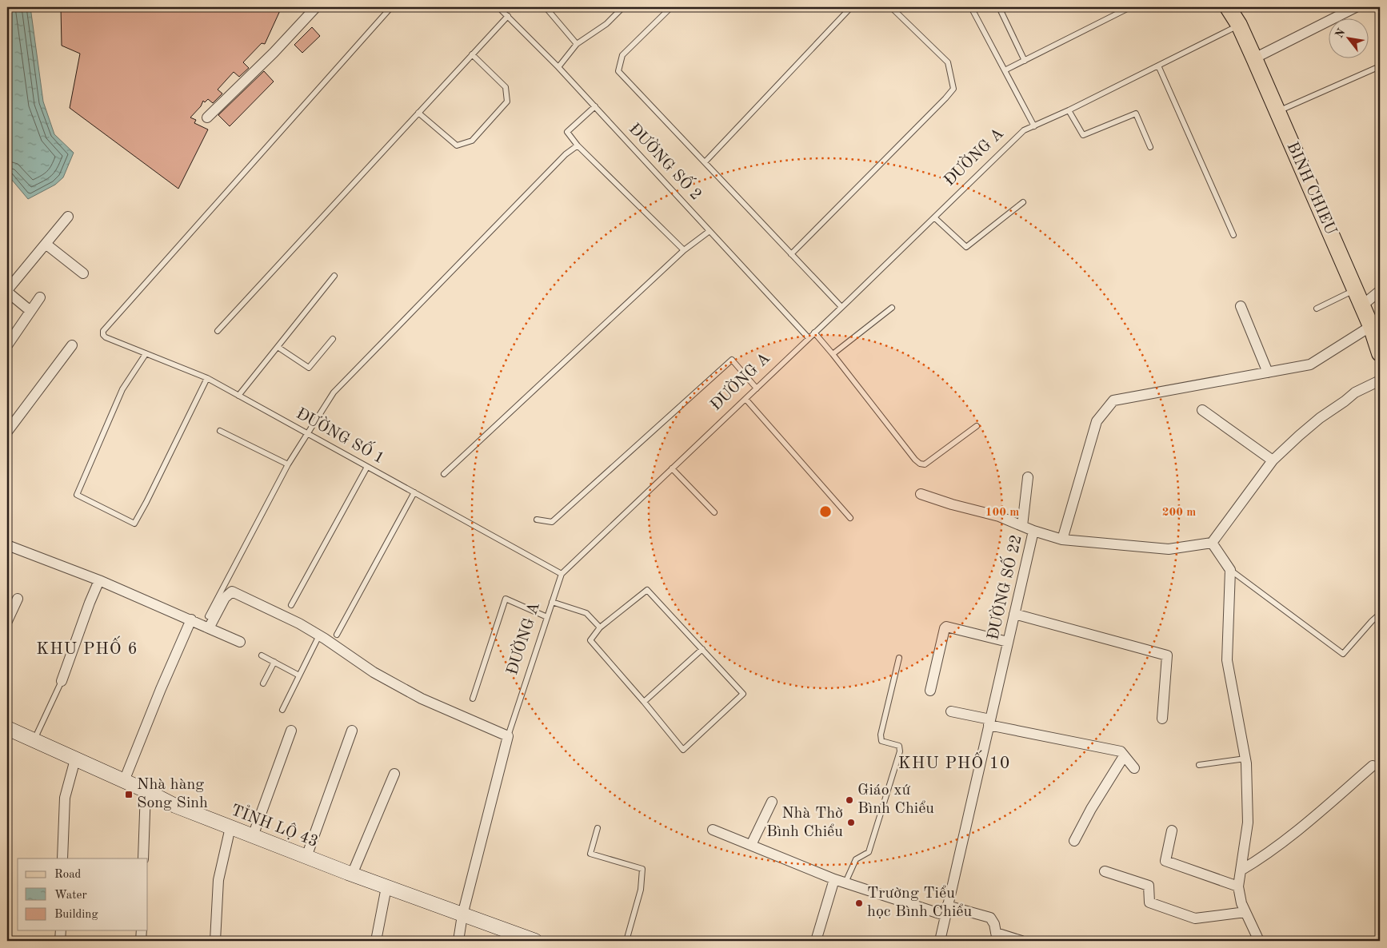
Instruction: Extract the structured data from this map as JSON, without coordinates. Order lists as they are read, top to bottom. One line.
{"streets":{"main road":["BINH CHIEU","TỈNH LỘ 43"],"street":["ĐƯỜNG A","ĐƯỜNG SỐ 22"],"lane":["ĐƯỜNG SỐ 2","ĐƯỜNG SỐ 1"]},"crossings":[["ĐƯỜNG A","ĐƯỜNG SỐ 2"],["ĐƯỜNG A","BINH CHIEU"],["ĐƯỜNG A","ĐƯỜNG SỐ 1"],["ĐƯỜNG A","TỈNH LỘ 43"]],"districts":["KHU PHỐ 6","KHU PHỐ 10"],"places":{"transit":["Nhà hàng Song Sinh"],"other":["Giáo xứ Bình Chiểu","Nhà Thờ Bình Chiểu","Trường Tiểu học Bình Chiểu"]},"legend":["Road","Water","Building"],"north":"top left","rings":["100 m","200 m"]}
